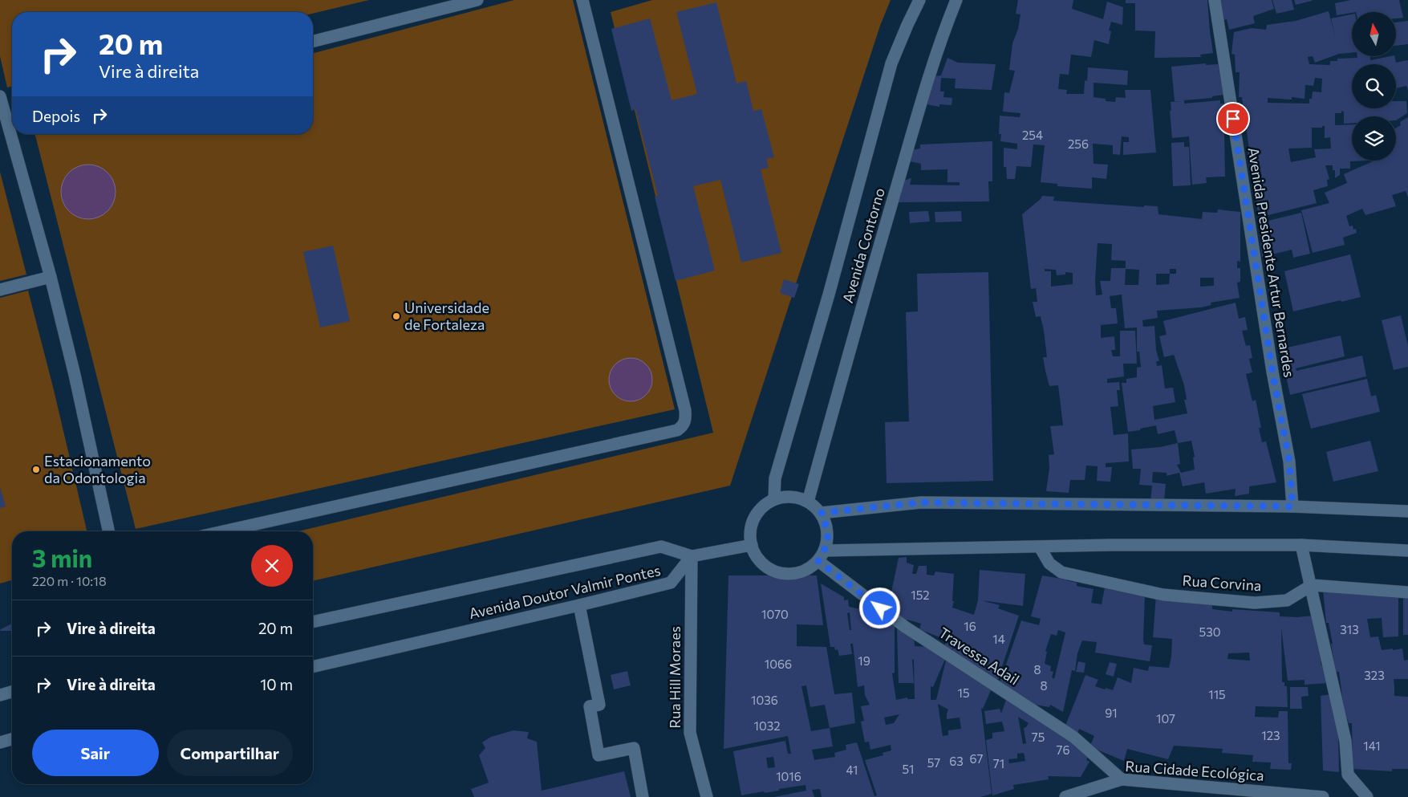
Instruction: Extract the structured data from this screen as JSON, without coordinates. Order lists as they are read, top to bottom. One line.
{"streets":{"street":["Avenida Contorno","Avenida Presidente Artur Bernardes","Rua Corvina","Avenida Doutor Valmir Pontes","Travessa Adail","Rua Hill Moraes","Rua Cidade Ecológica"]},"crossings":[["Avenida Contorno","Travessa Adail"],["Avenida Doutor Valmir Pontes","Rua Hill Moraes"],["Travessa Adail","Rua Cidade Ecológica"]],"places":["Universidade de Fortaleza","Estacionamento da Odontologia"],"house_numbers":["254","256","152","1070","16","313","530","14","19","1066","8","323","8","15","115","1036","91","107","1032","123","75","141","76","67","63","57","71","51","41","1016"],"north":"top","page":{"turn":["20 m","Vire à direita"],"then":"Depois","heading":["3 min","220 m · 10:18"],"list":[{"name":"Vire à direita","value":"20 m"},{"name":"Vire à direita","value":"10 m"}],"buttons":["Sair","Compartilhar"]}}
